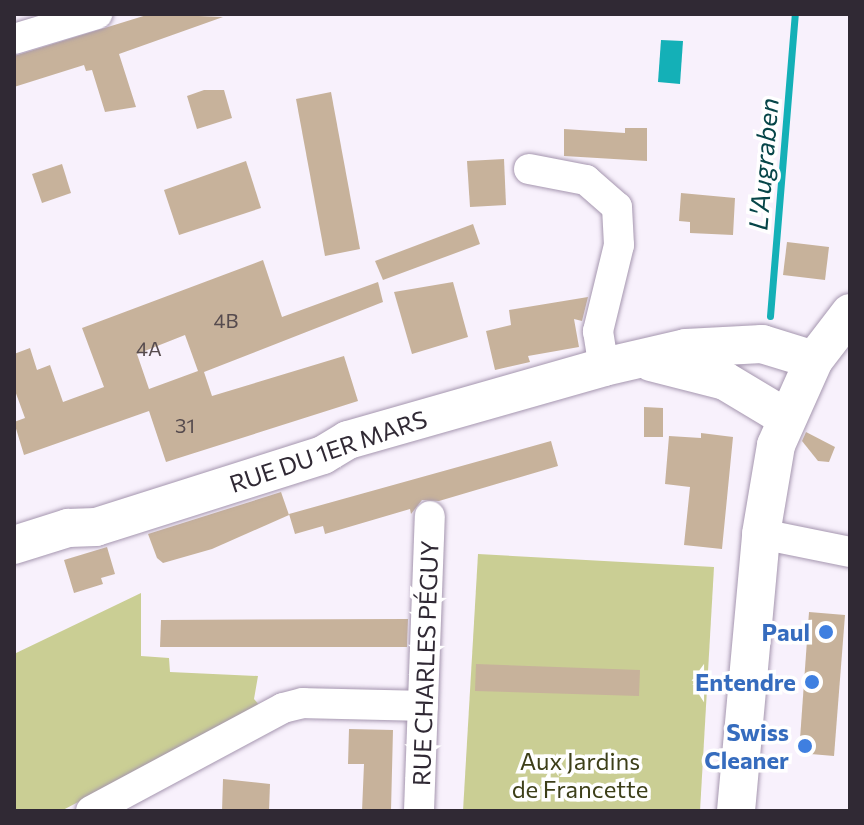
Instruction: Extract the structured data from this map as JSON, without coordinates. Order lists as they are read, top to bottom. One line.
{"streets":{"main road":["RUE DU 1ER MARS"],"street":["RUE CHARLES PÉGUY"]},"water":["L'Augraben"],"parks":["Aux Jardins de Francette"],"places":["Paul","Entendre","Swiss Cleaner"],"house_numbers":["4B","4A","31"]}
